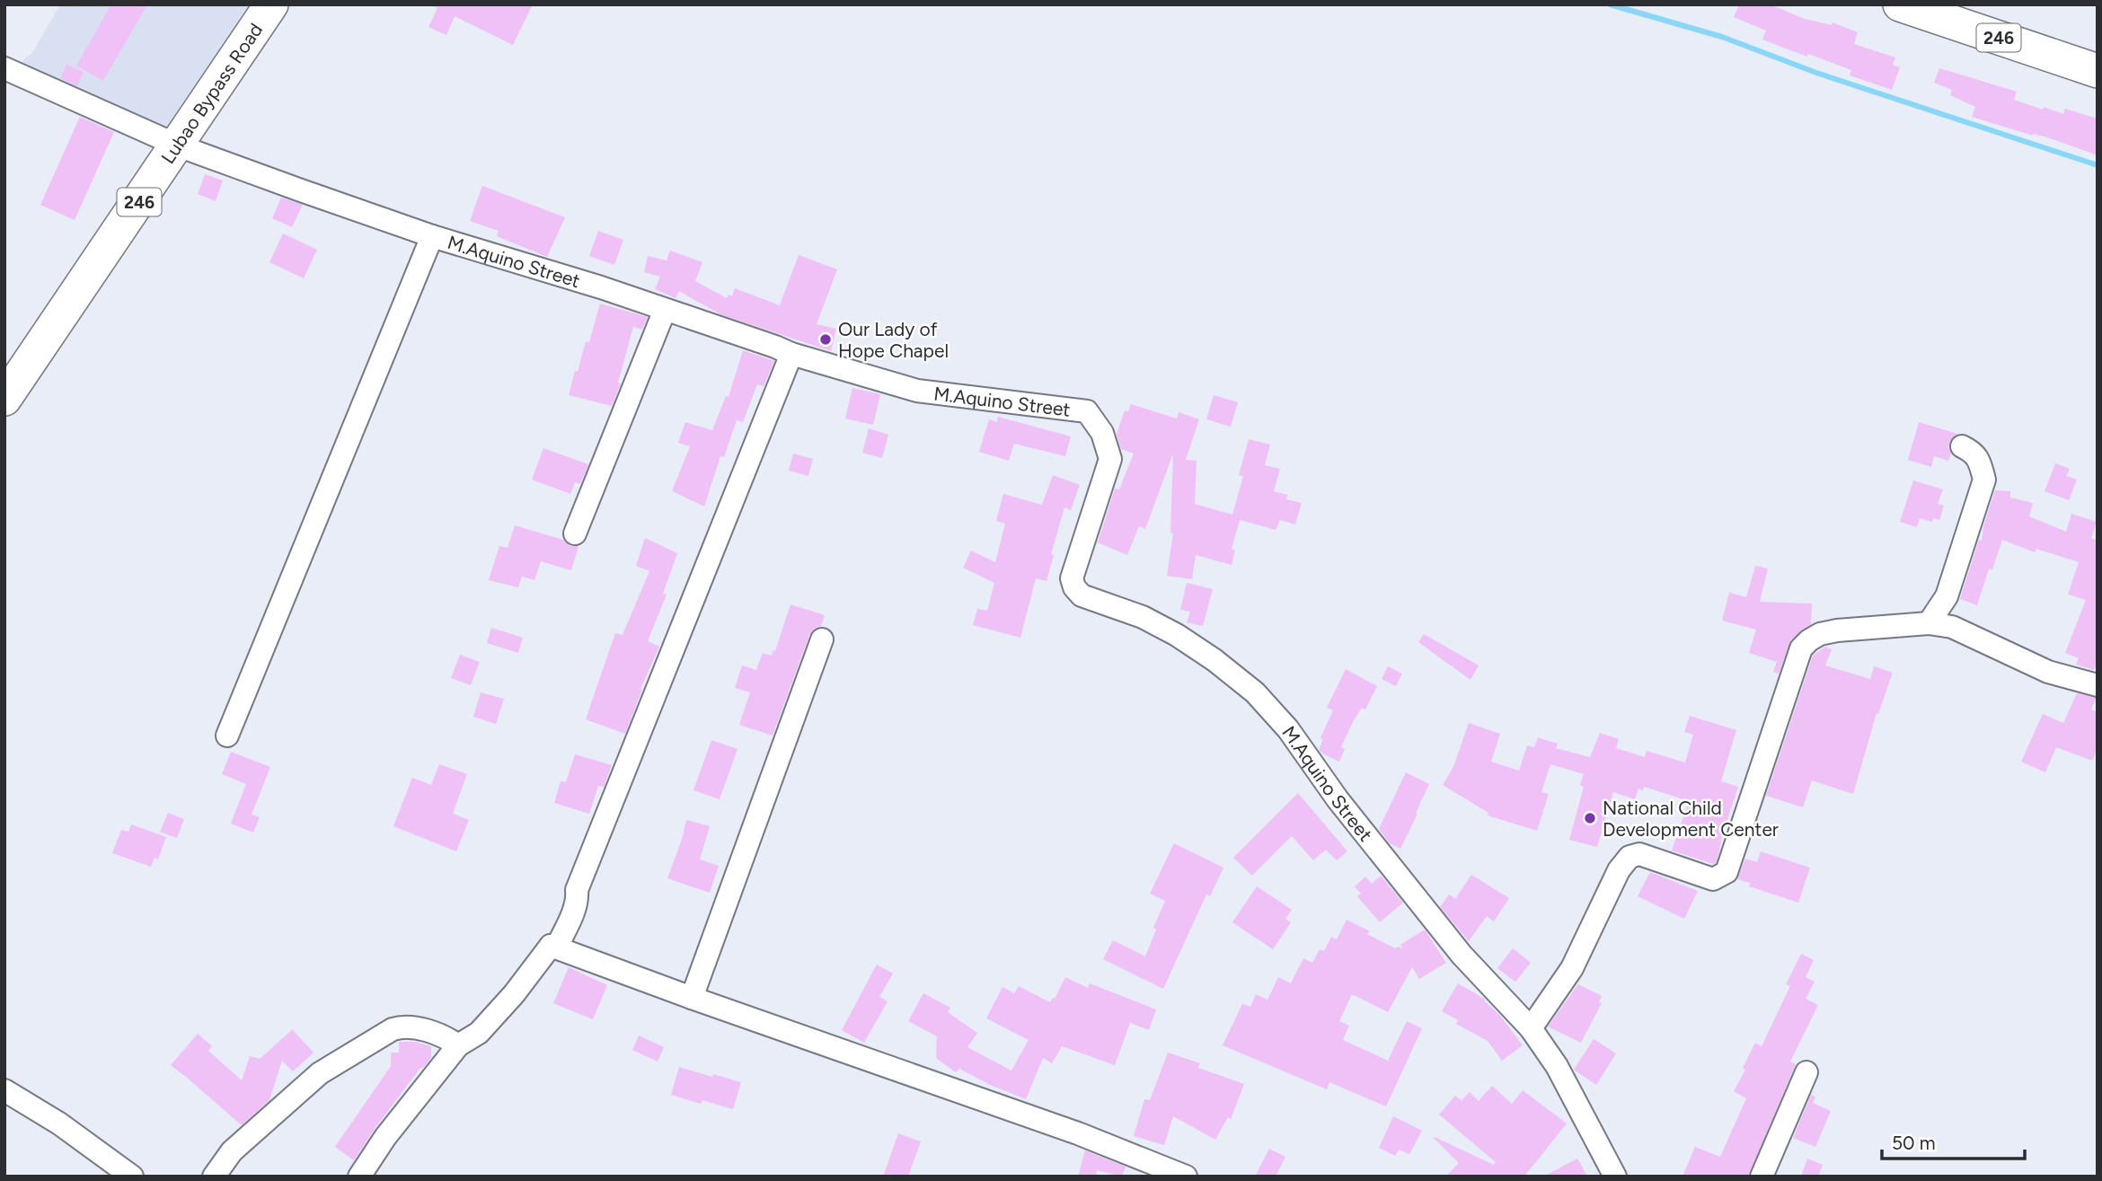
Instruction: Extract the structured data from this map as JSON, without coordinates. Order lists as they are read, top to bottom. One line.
{"streets":{"highway":["246","Lubao Bypass Road"],"street":["M.Aquino Street"]},"crossings":[["Lubao Bypass Road","M.Aquino Street"]],"places":["Our Lady of Hope Chapel","National Child Development Center"],"scale_bar":"50 m"}
